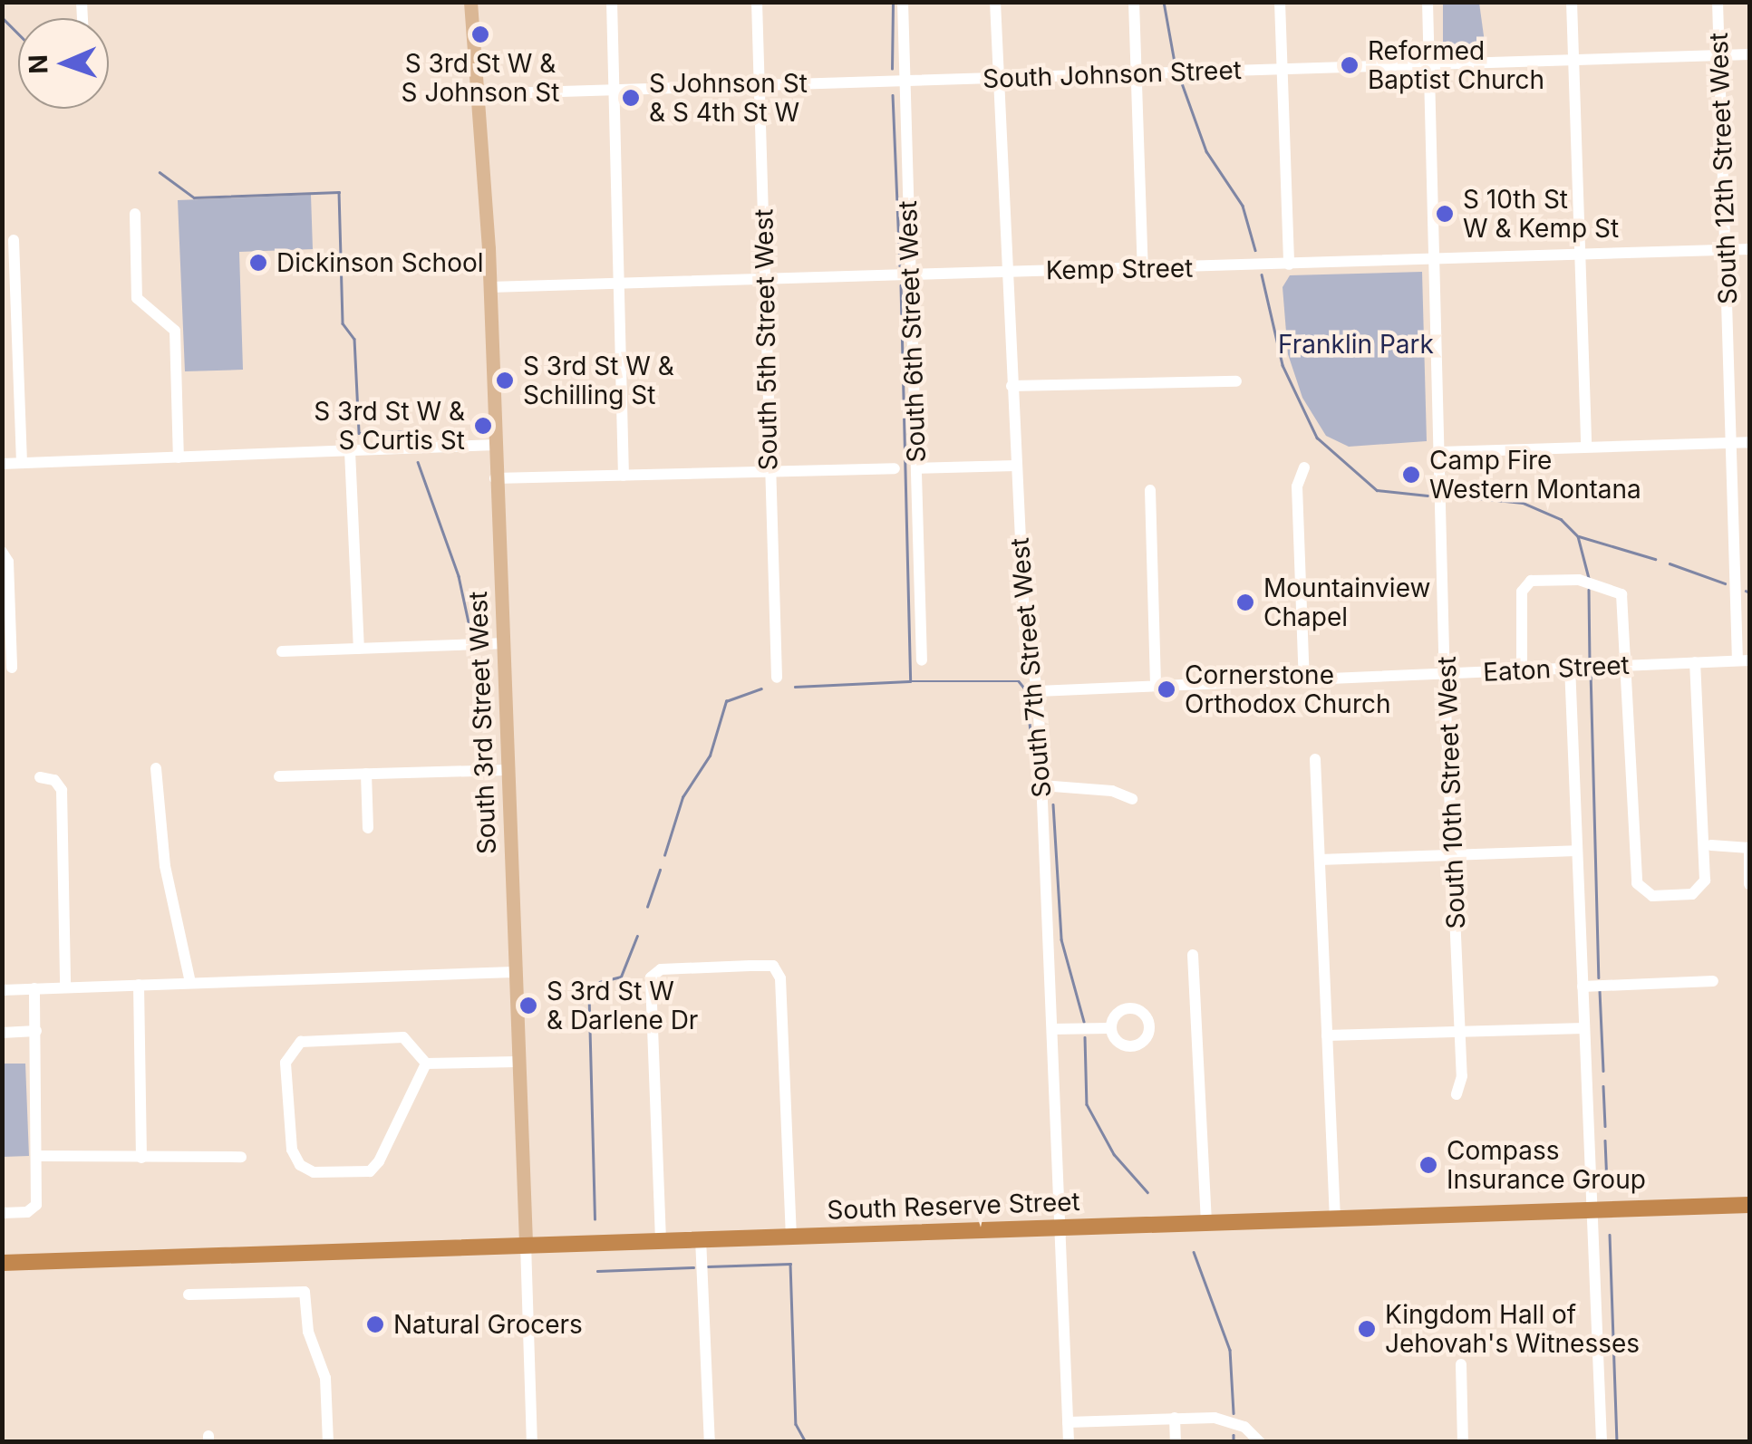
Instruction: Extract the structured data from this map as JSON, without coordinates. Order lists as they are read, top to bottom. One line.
{"streets":{"highway":["South Reserve Street"],"main road":["South 3rd Street West"],"street":["South Johnson Street","South 12th Street West","Kemp Street","South 6th Street West","South 5th Street West","South 7th Street West","Eaton Street","South 10th Street West"]},"crossings":[["South Johnson Street","South 12th Street West"],["South Johnson Street","South 6th Street West"],["South Johnson Street","South 5th Street West"],["South Johnson Street","South 7th Street West"],["South Johnson Street","South 3rd Street West"],["South Johnson Street","South 10th Street West"],["South 12th Street West","Kemp Street"],["South 12th Street West","Eaton Street"],["Kemp Street","South 6th Street West"],["Kemp Street","South 5th Street West"],["Kemp Street","South 7th Street West"],["Kemp Street","South 3rd Street West"],["Kemp Street","South 10th Street West"],["South 7th Street West","Eaton Street"],["South 7th Street West","South Reserve Street"],["Eaton Street","South 10th Street West"],["South 3rd Street West","South Reserve Street"]],"parks":["Franklin Park"],"places":["S 3rd St W & S Johnson St","Reformed Baptist Church","S Johnson St & S 4th St W","S 10th St W & Kemp St","Dickinson School","S 3rd St W & Schilling St","S 3rd St W & S Curtis St","Camp Fire Western Montana","Mountainview Chapel","Cornerstone Orthodox Church","S 3rd St W & Darlene Dr","Compass Insurance Group","Natural Grocers","Kingdom Hall of Jehovah's Witnesses"],"north":"left"}
